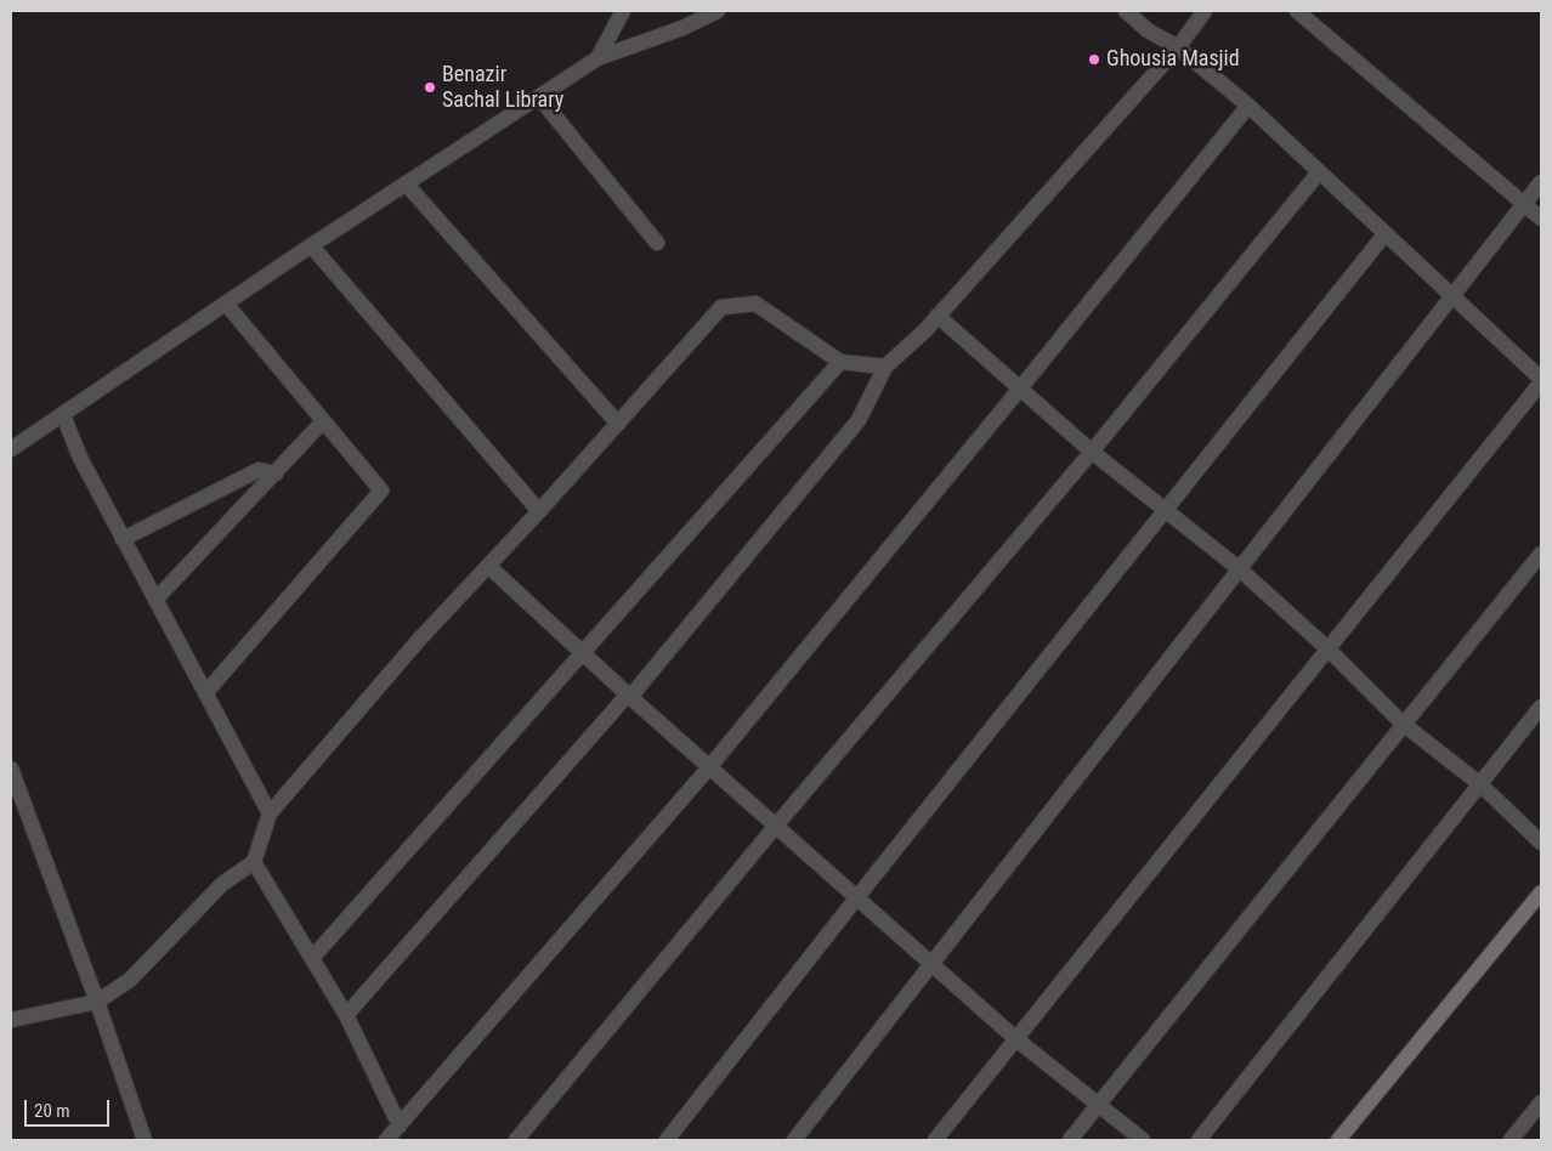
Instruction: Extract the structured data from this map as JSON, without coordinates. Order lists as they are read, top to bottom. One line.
{"places":["Ghousia Masjid","Benazir Sachal Library"],"scale_bar":"20 m"}
